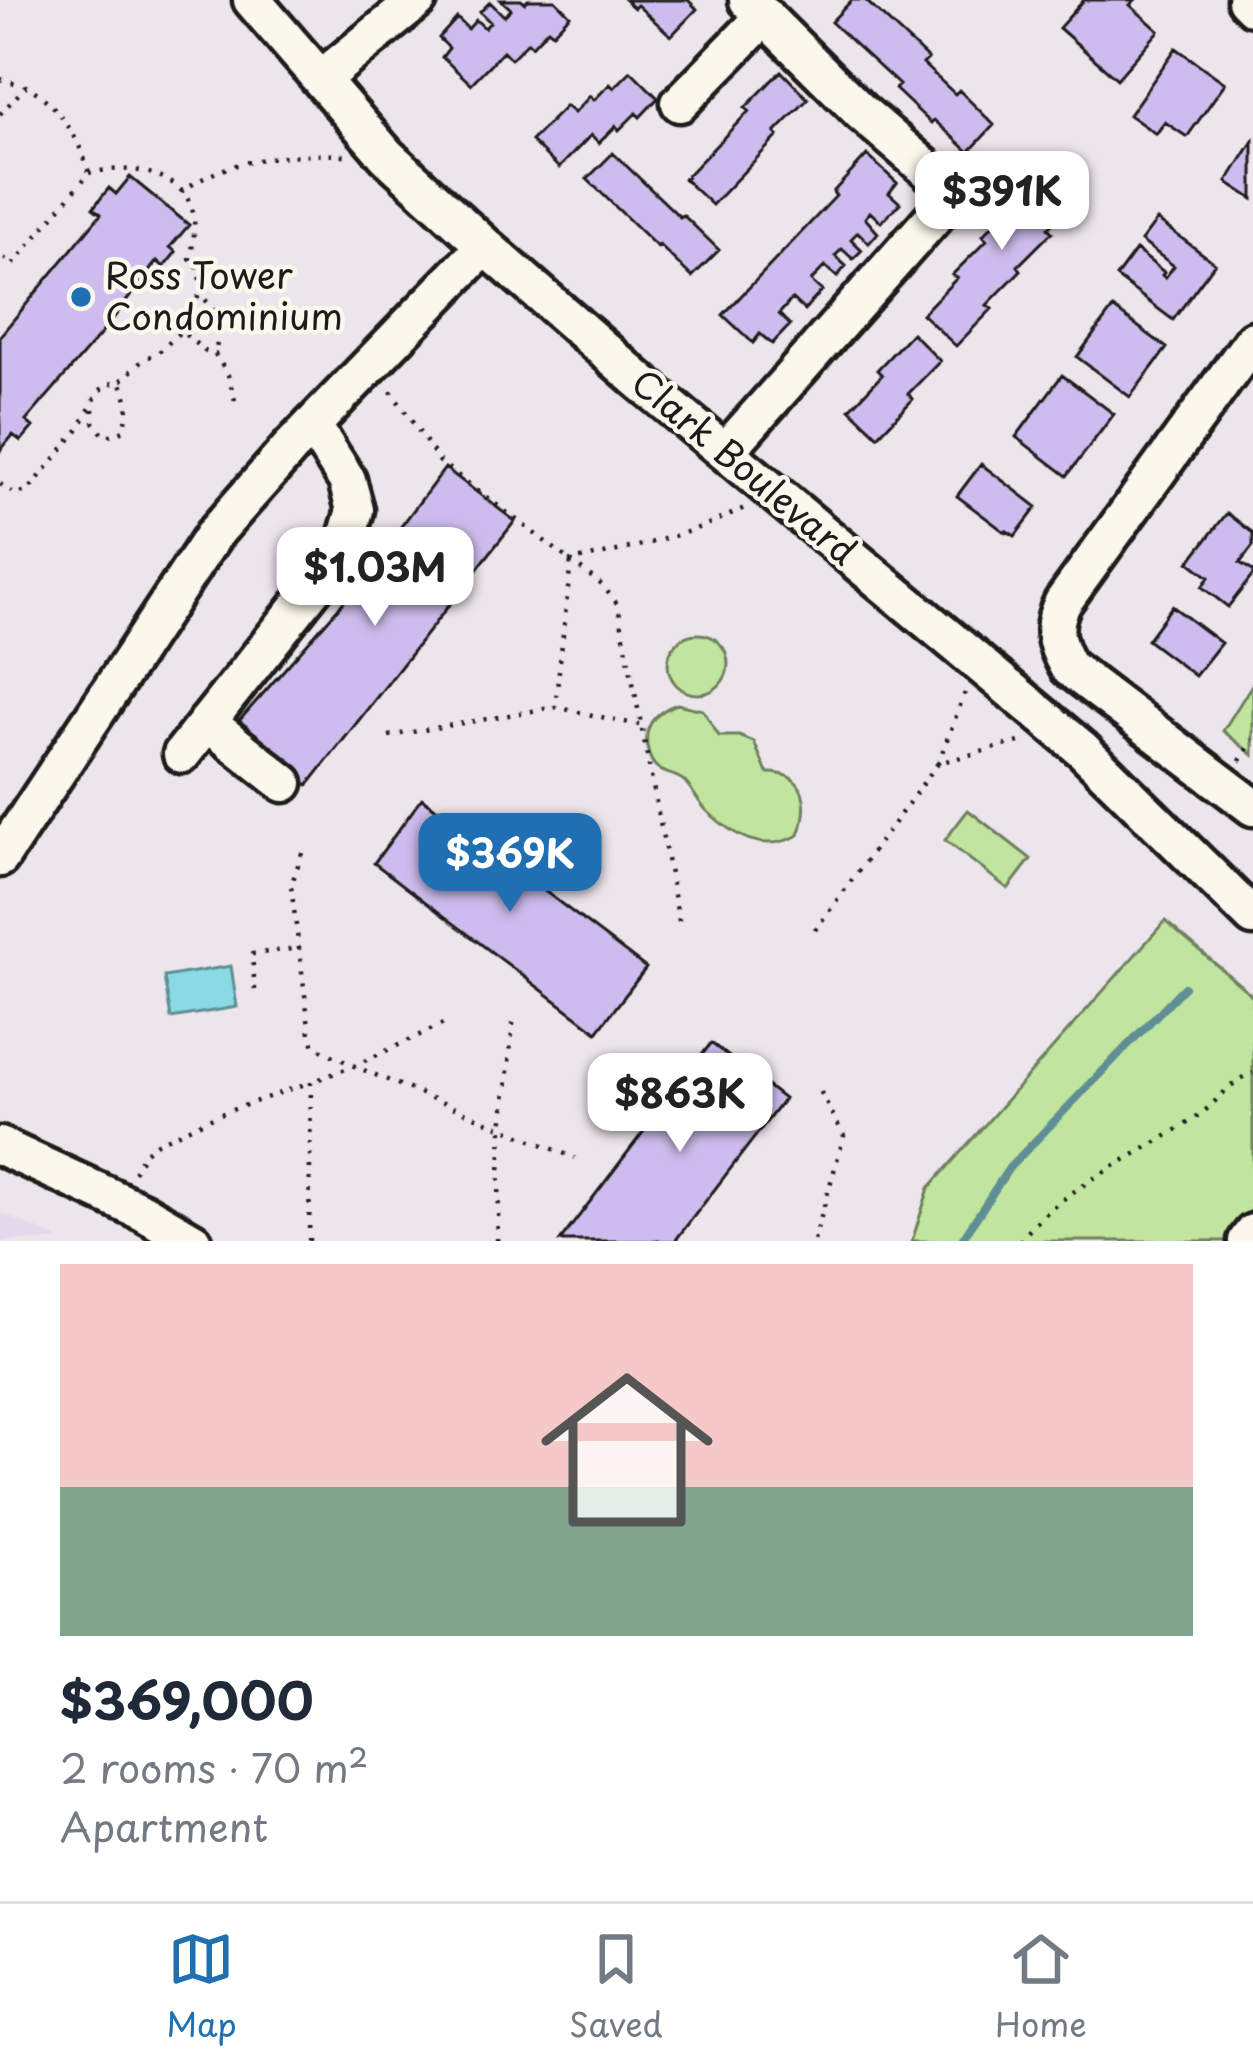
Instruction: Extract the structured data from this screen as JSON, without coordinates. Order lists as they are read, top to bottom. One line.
{"streets":{"street":["Clark Boulevard"]},"places":["Ross Tower Condominium"],"page":{"price":["$391K","$1.03M","$369K","$863K"],"list":[{"name":"$369,000","note":"2 rooms · 70 m² · Apartment"}],"tabs":["Map","Saved","Home"]}}
